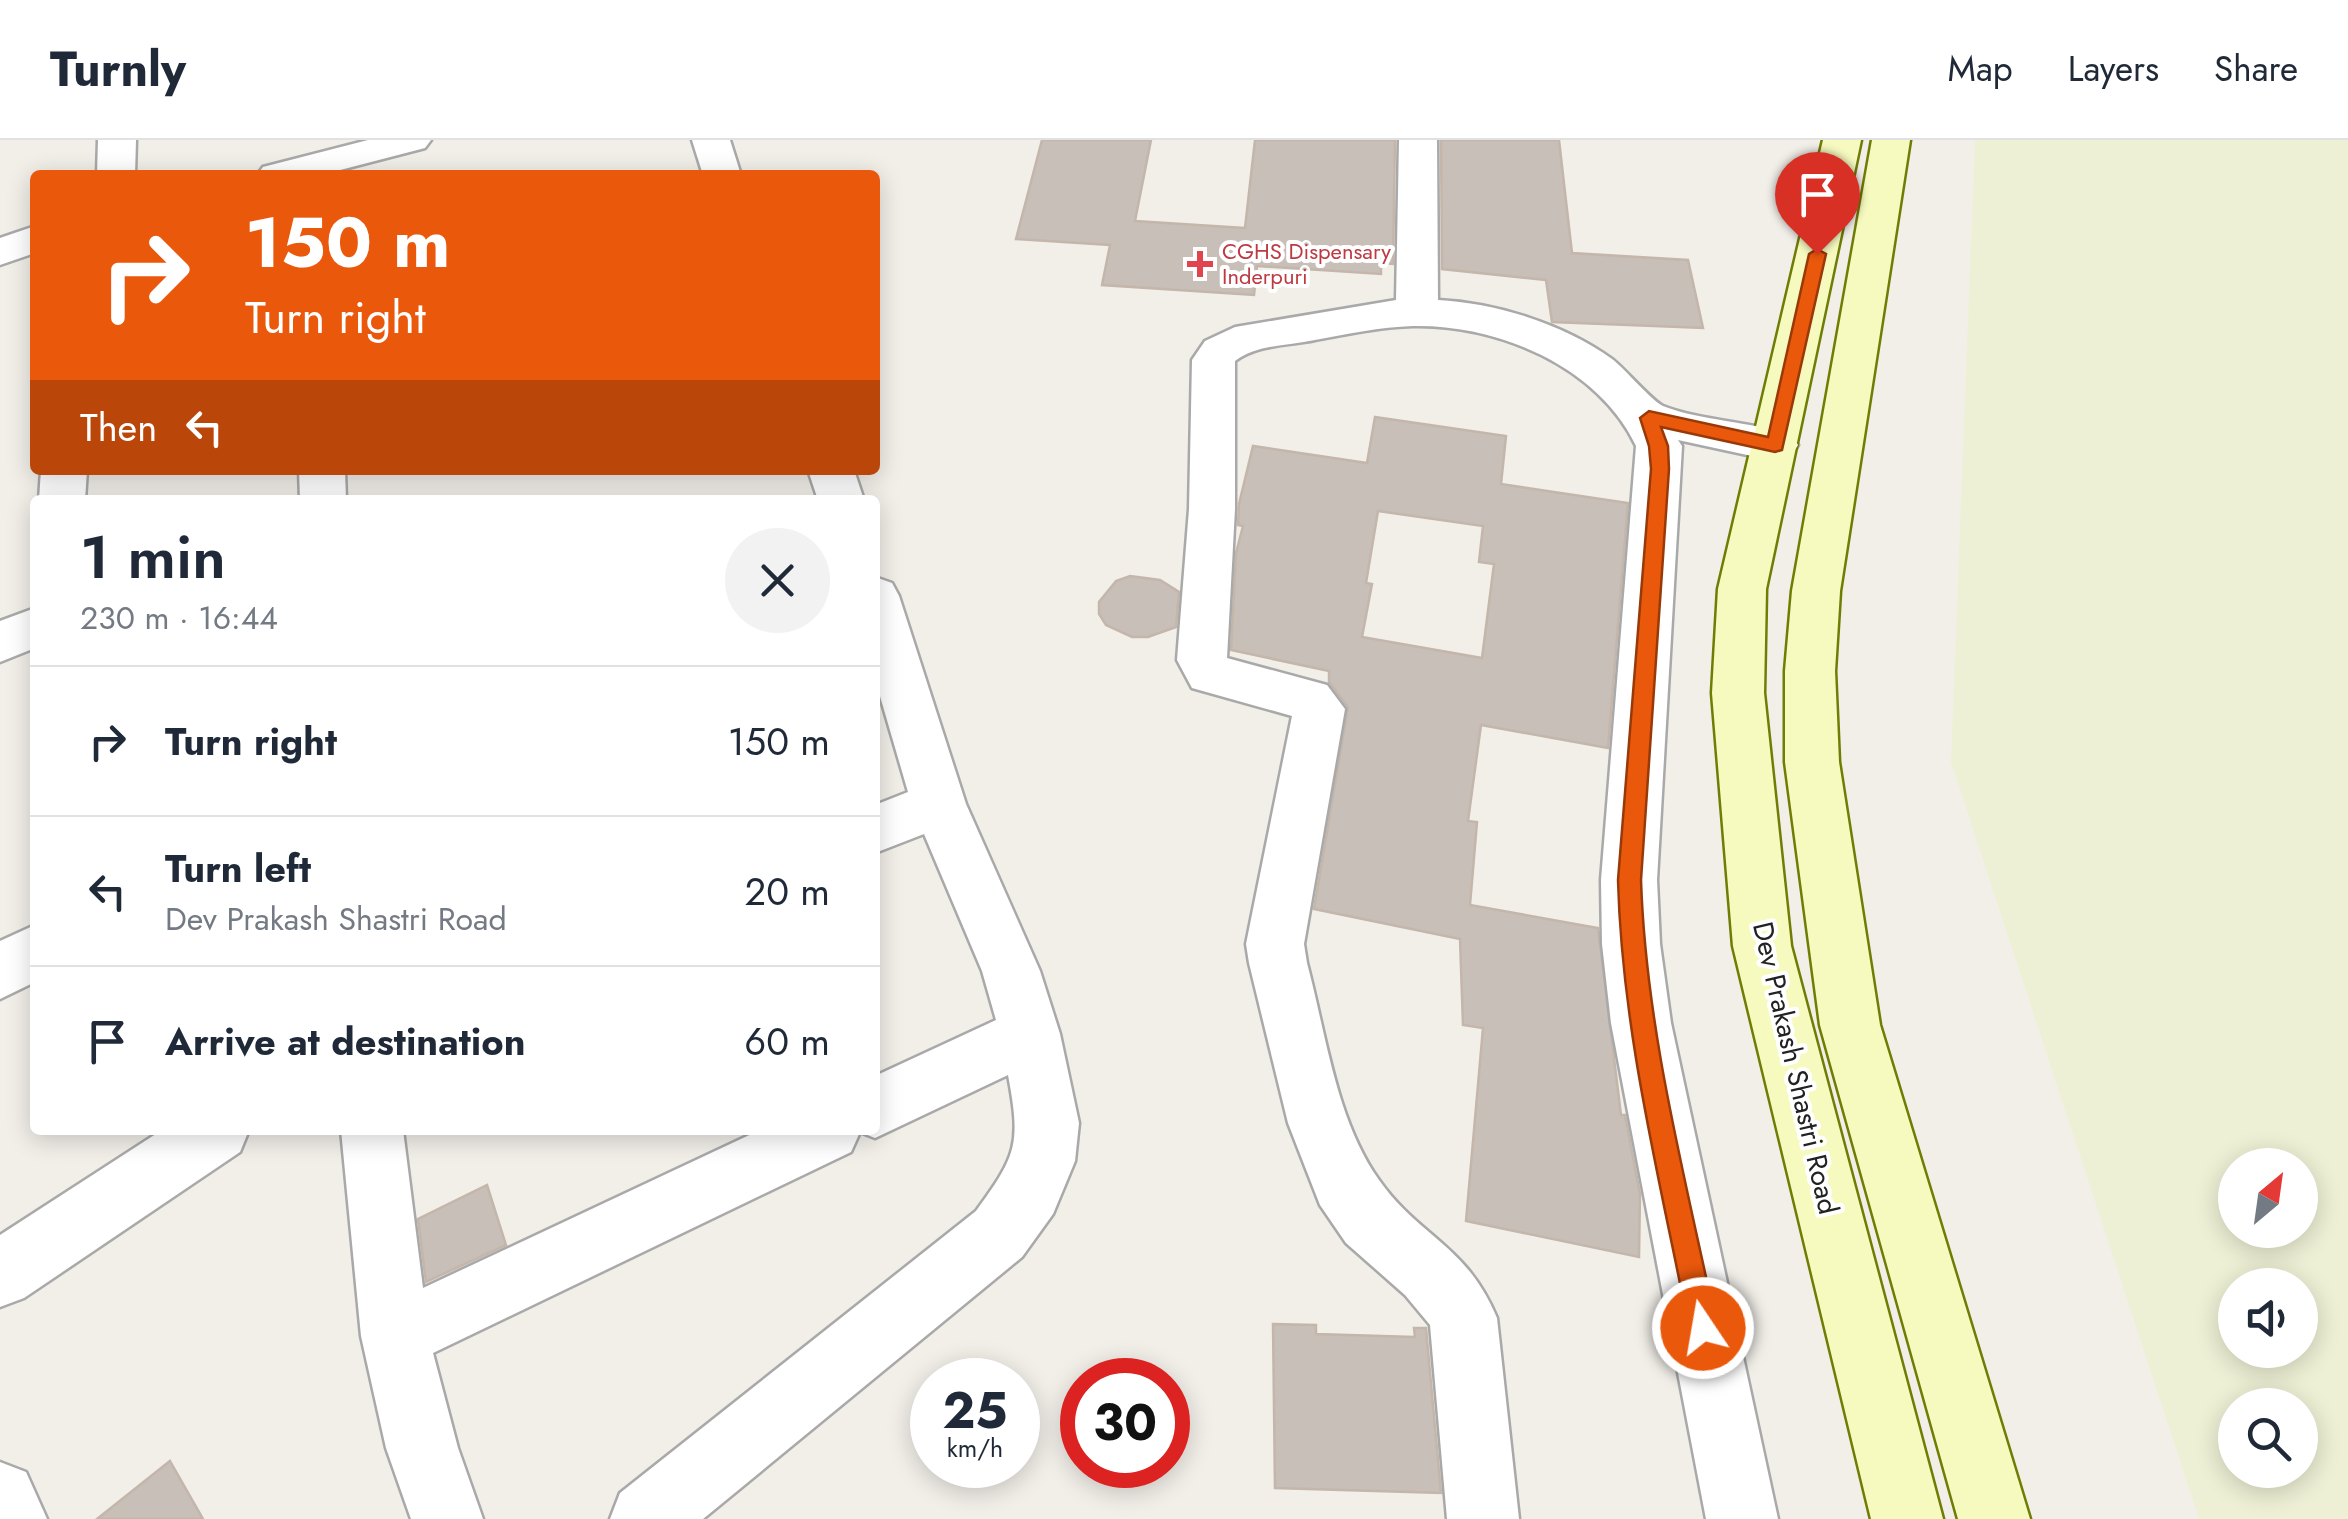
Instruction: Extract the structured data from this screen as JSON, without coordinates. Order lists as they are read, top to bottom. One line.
{"streets":{"street":["Dev Prakash Shastri Road"]},"places":{"health":["CGHS Dispensary Inderpuri"]},"north":"top right","page":{"header":"Turnly","nav":["Map","Layers","Share"],"turn":["150 m","Turn right"],"then":"Then","heading":["1 min","230 m · 16:44"],"list":[{"name":"Turn right","value":"150 m"},{"name":"Turn left","note":"Dev Prakash Shastri Road","value":"20 m"},{"name":"Arrive at destination","value":"60 m"}],"speed":"25 km/h","limit":"30"}}
